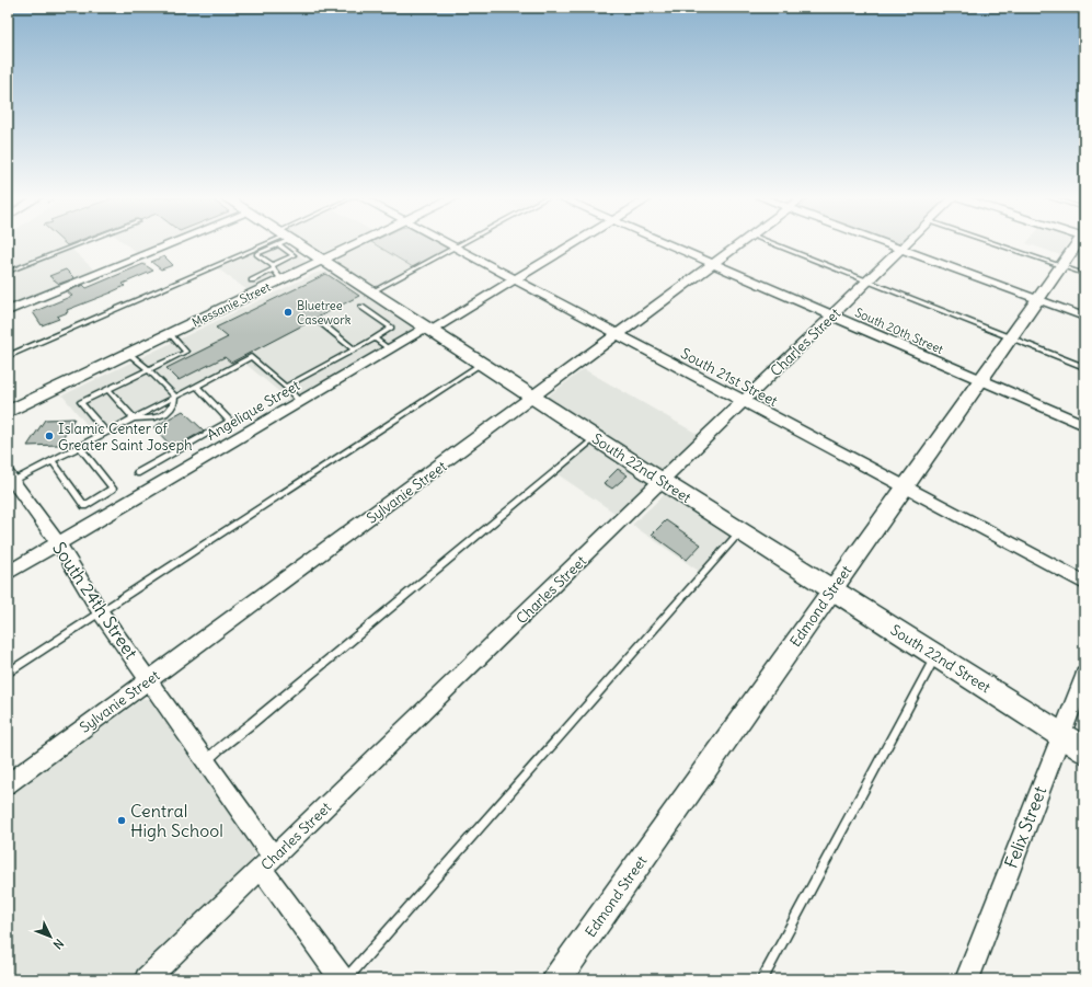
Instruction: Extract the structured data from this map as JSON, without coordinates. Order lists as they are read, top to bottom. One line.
{"streets":{"main road":["South 22nd Street"],"street":["Messanie Street","South 20th Street","Charles Street","South 21st Street","Angelique Street","Sylvanie Street","South 24th Street","Edmond Street","Felix Street"]},"crossings":[["Messanie Street","South 22nd Street"],["South 20th Street","Charles Street"],["South 20th Street","Sylvanie Street"],["South 20th Street","Edmond Street"],["Charles Street","South 21st Street"],["Charles Street","South 22nd Street"],["Charles Street","South 24th Street"],["South 21st Street","Angelique Street"],["South 21st Street","Sylvanie Street"],["South 21st Street","Edmond Street"],["Angelique Street","South 22nd Street"],["Angelique Street","South 24th Street"],["South 22nd Street","Sylvanie Street"],["South 22nd Street","Edmond Street"],["South 22nd Street","Felix Street"],["Sylvanie Street","South 24th Street"]],"places":["Bluetree Casework","Islamic Center of Greater Saint Joseph","Central High School"],"north":"bottom right"}
